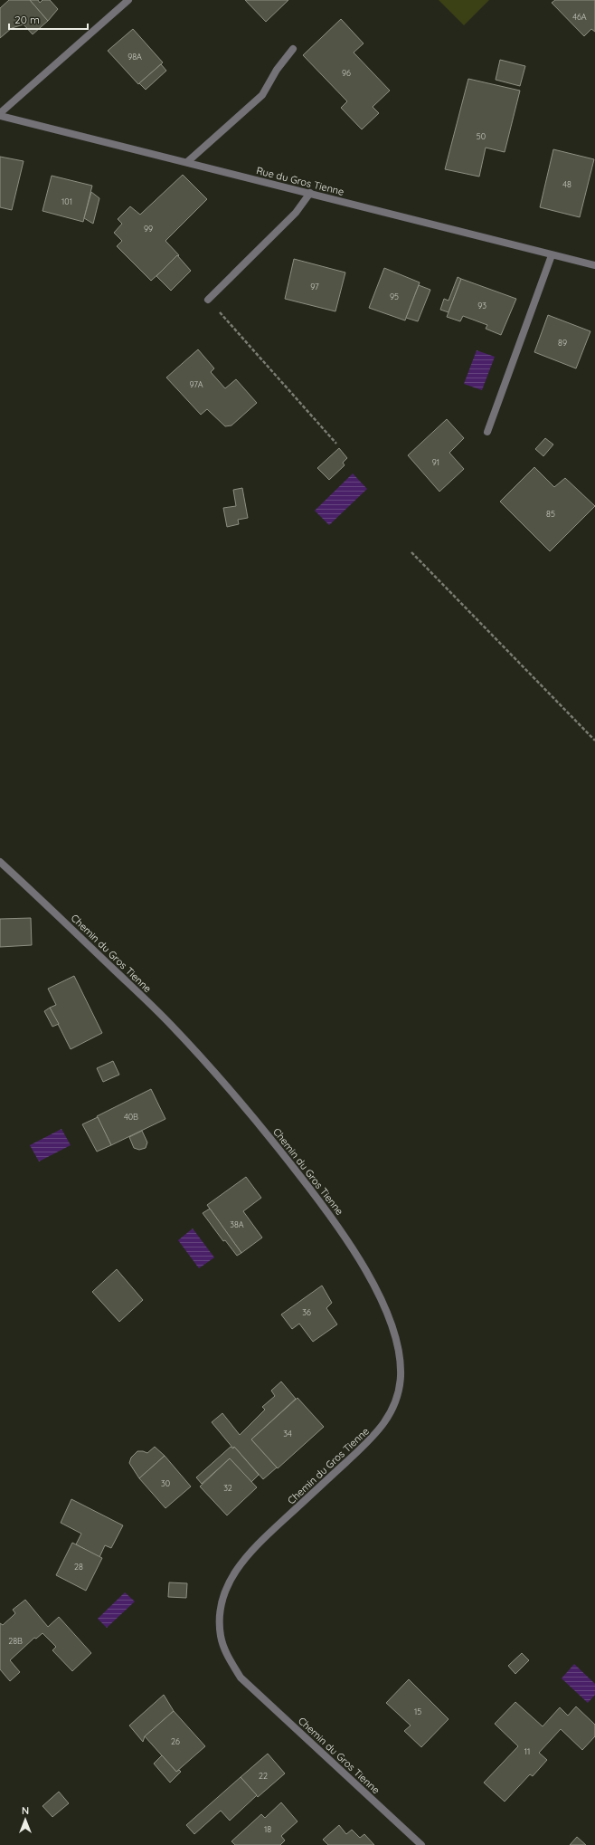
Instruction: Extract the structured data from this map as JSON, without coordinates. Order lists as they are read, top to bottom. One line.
{"streets":{"street":["Rue du Gros Tienne","Chemin du Gros Tienne"]},"house_numbers":["46A","98A","96","50","48","101","99","97","95","93","89","97A","91","85","40B","38A","36","34","30","32","28","28B","15","26","11","22","18"],"scale_bar":"20 m","north":"top"}
